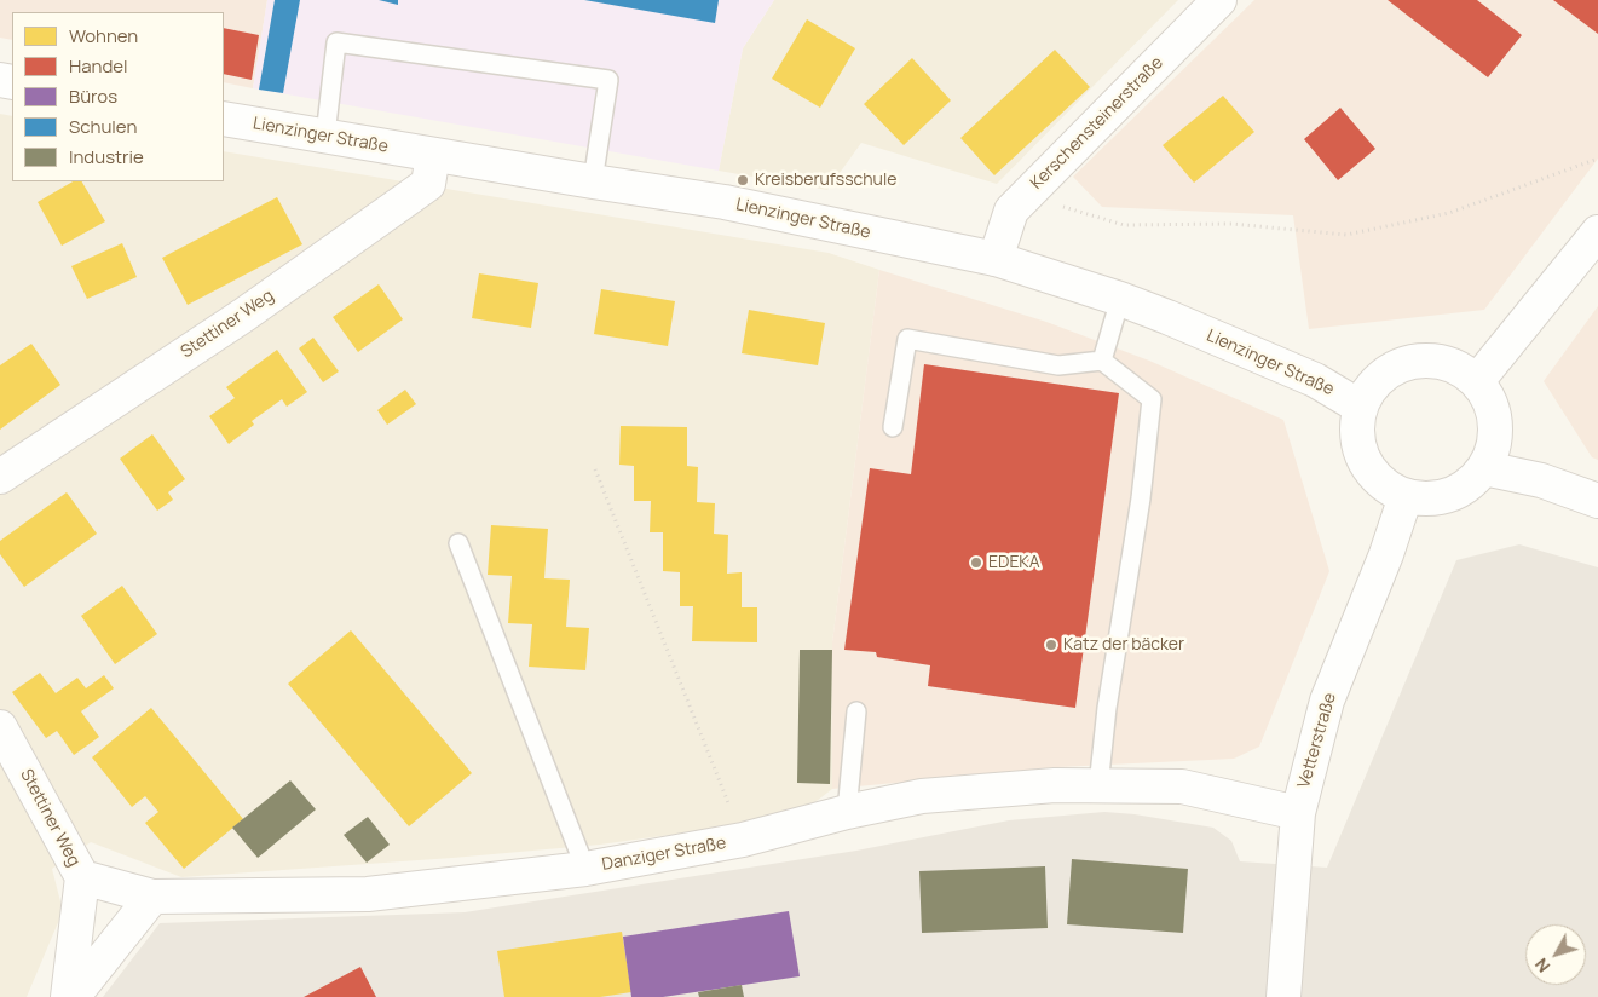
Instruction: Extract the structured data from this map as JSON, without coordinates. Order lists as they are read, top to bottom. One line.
{"streets":{"street":["Kerschensteinerstraße","Lienzinger Straße","Stettiner Weg","Vetterstraße","Danziger Straße"]},"crossings":[["Kerschensteinerstraße","Lienzinger Straße"],["Lienzinger Straße","Stettiner Weg"],["Lienzinger Straße","Vetterstraße"],["Stettiner Weg","Danziger Straße"],["Vetterstraße","Danziger Straße"]],"places":["Kreisberufsschule","EDEKA","Katz der bäcker"],"legend":["Wohnen","Handel","Büros","Schulen","Industrie"],"north":"bottom left"}
